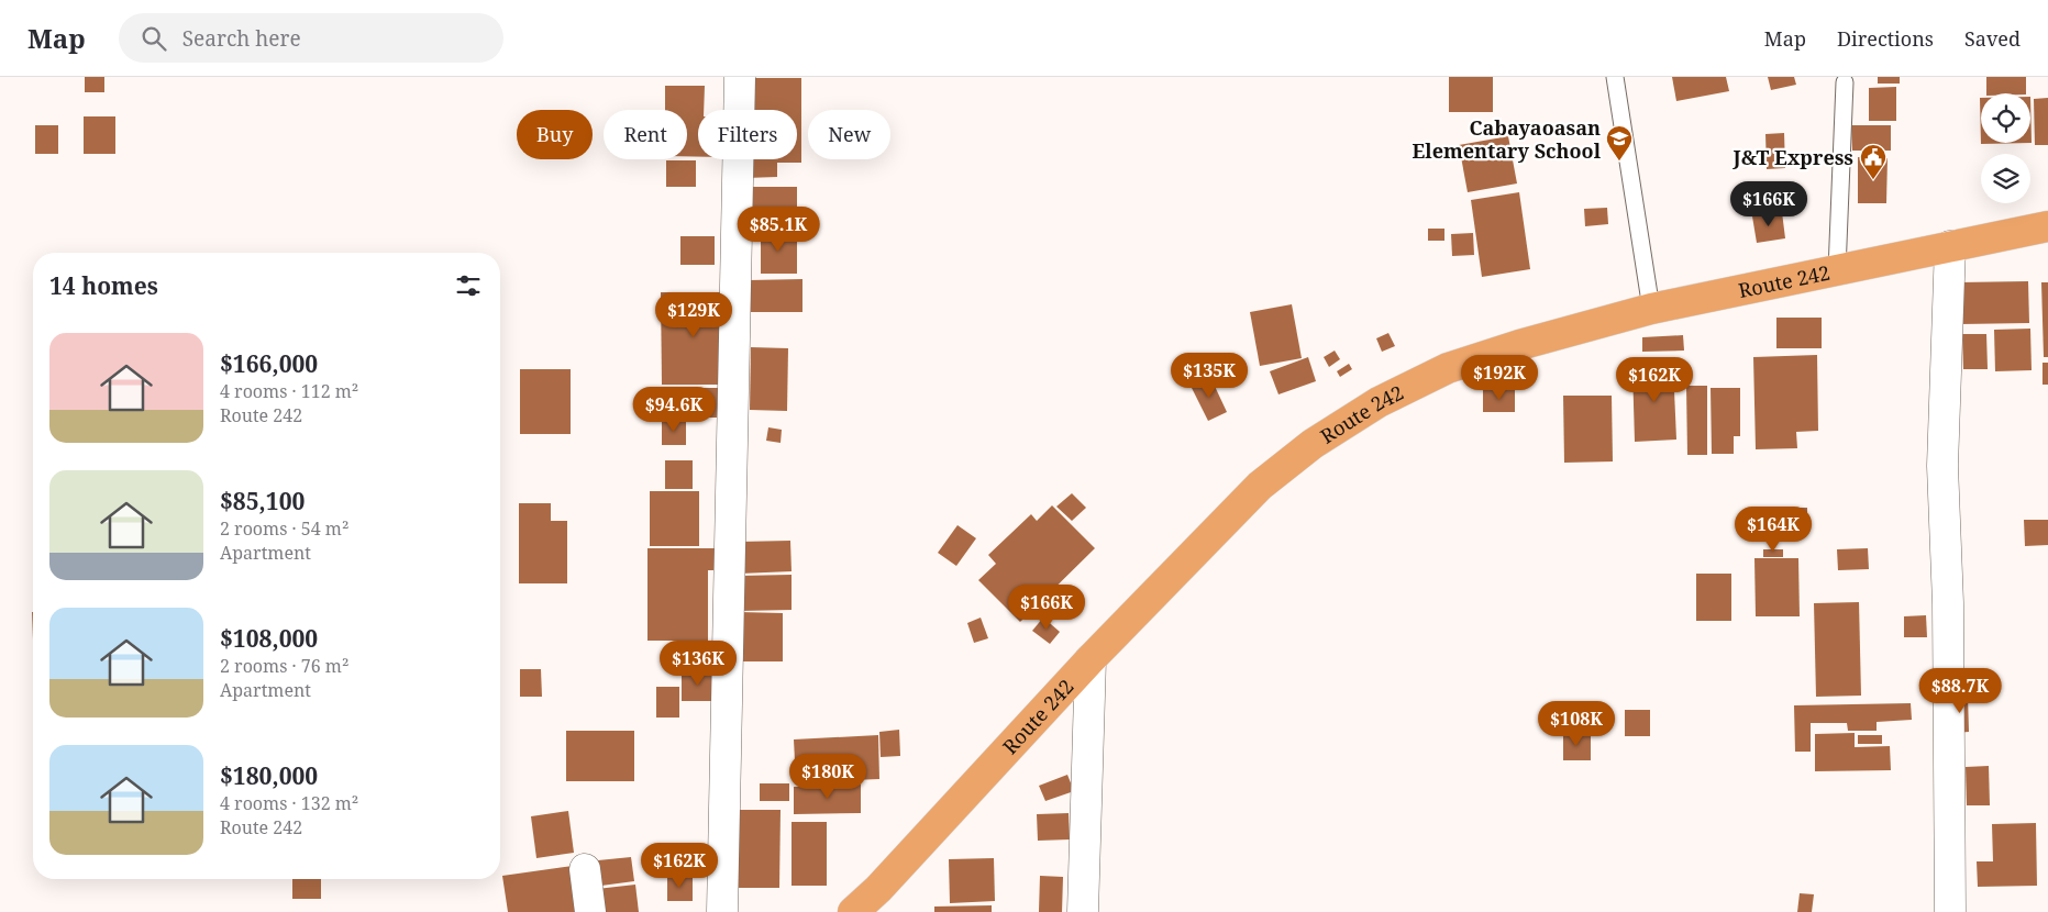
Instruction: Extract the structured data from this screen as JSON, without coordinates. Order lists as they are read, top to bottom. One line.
{"streets":{"main road":["Route 242"]},"places":{"school or university":["Cabayaoasan Elementary School"],"public building":["J&T Express"]},"page":{"header":"Map","search":"Search here","nav":["Map","Directions","Saved"],"chip":["Buy","Rent","Filters","New"],"price":["$166K","$85.1K","$129K","$135K","$192K","$162K","$94.6K","$164K","$166K","$136K","$88.7K","$108K","$180K","$162K"],"heading":"14 homes","list":[{"name":"$166,000","note":"4 rooms · 112 m² · Route 242"},{"name":"$85,100","note":"2 rooms · 54 m² · Apartment"},{"name":"$108,000","note":"2 rooms · 76 m² · Apartment"},{"name":"$180,000","note":"4 rooms · 132 m² · Route 242"}]}}
